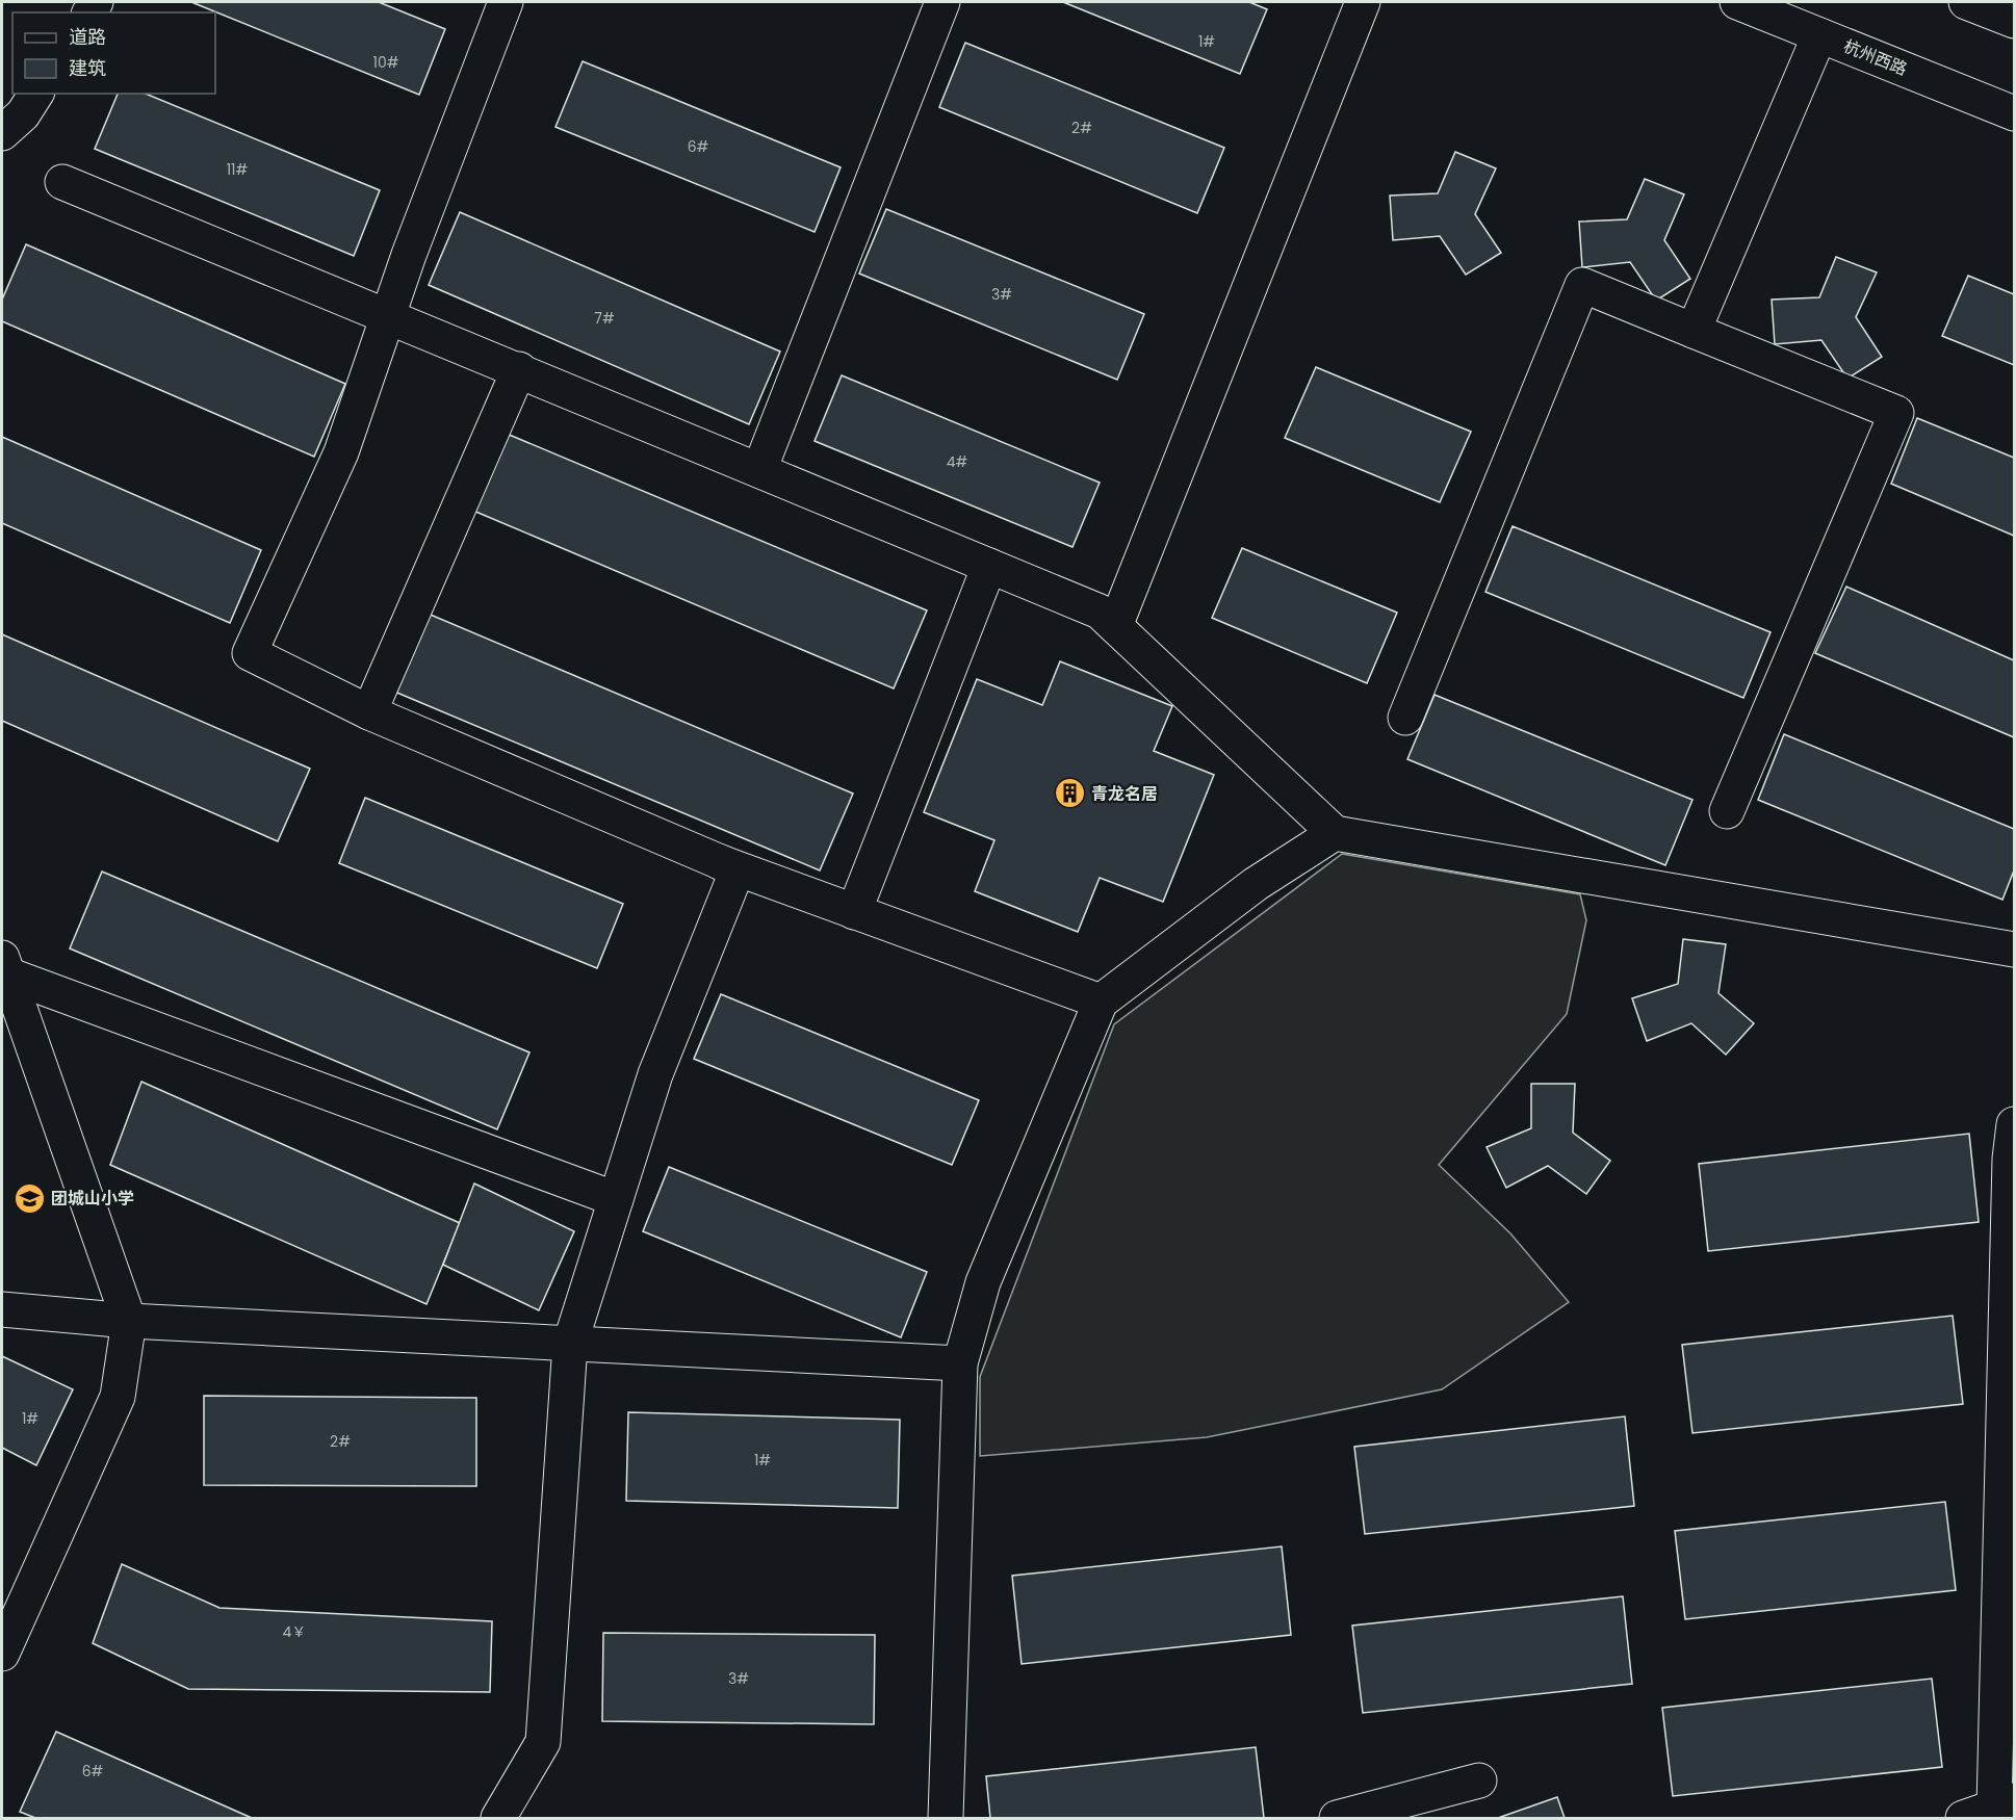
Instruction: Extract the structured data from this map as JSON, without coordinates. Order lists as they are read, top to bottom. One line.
{"streets":{"street":["杭州西路"]},"places":{"building":["青龙名居"],"school or university":["团城山小学"]},"house_numbers":["1#","10#","2#","6#","11#","3#","7#","4#","1#","2#","1#","4￥","3#","6#"],"legend":["道路","建筑"]}
